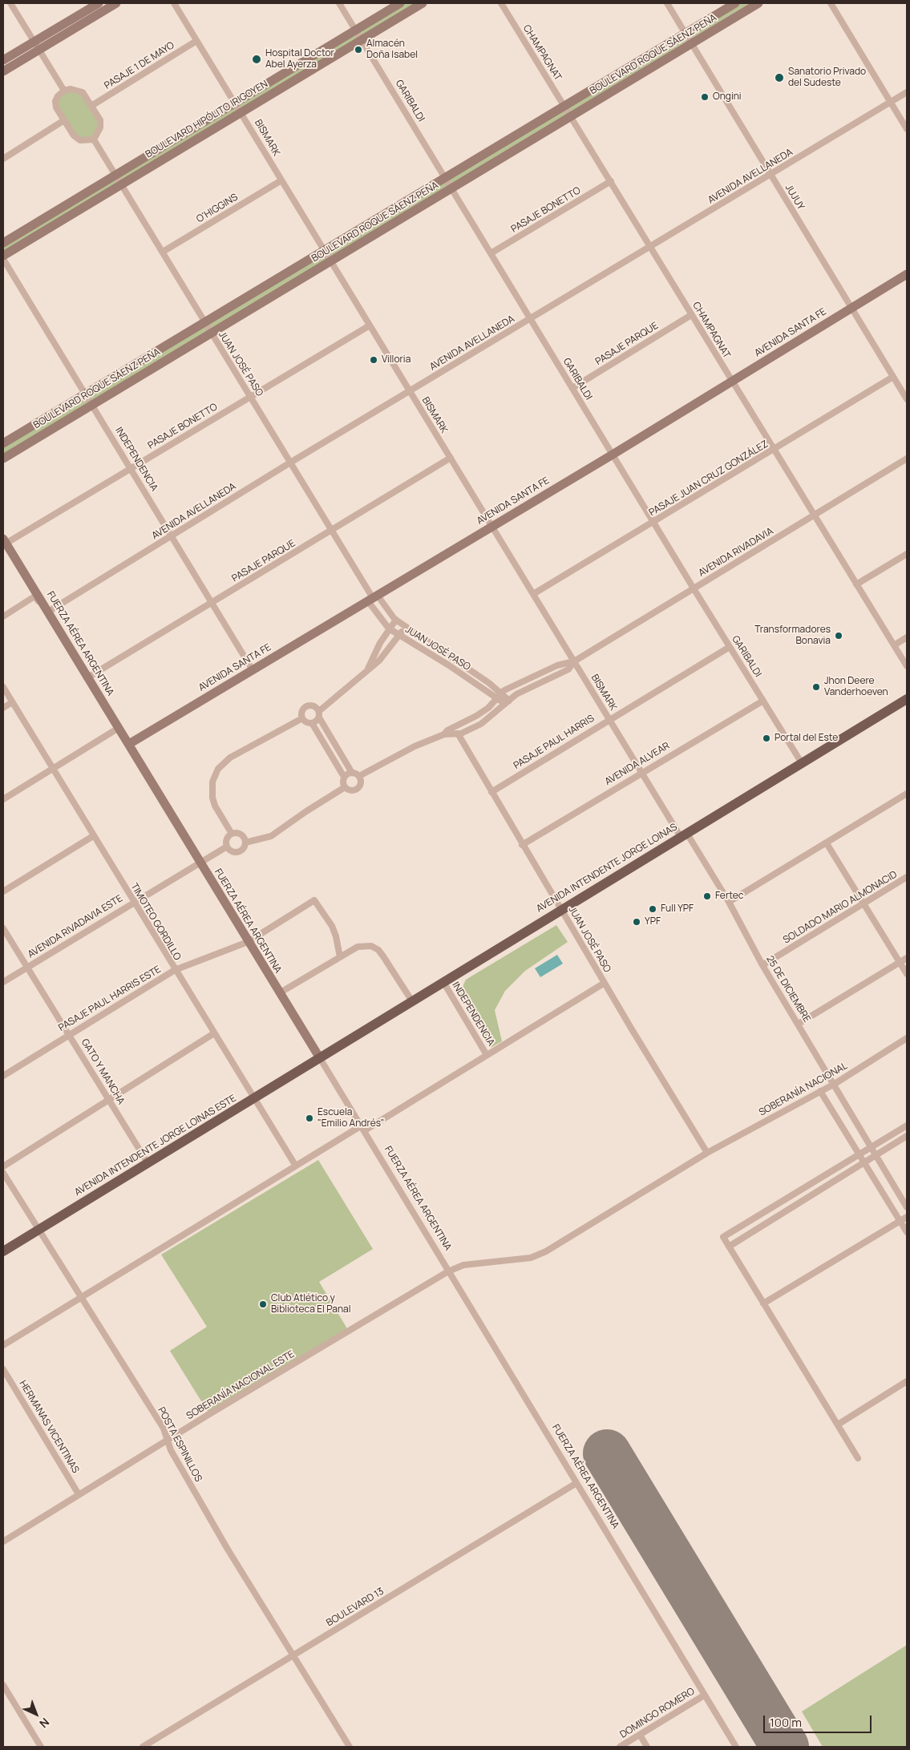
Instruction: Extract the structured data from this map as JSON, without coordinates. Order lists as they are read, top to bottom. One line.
{"streets":{"main road":["AVENIDA INTENDENTE JORGE LOINAS","AVENIDA INTENDENTE JORGE LOINAS ESTE"],"street":["CHAMPAGNAT","BOULEVARD ROQUE SÁENZ PEÑA","PASAJE 1 DE MAYO","GARIBALDI","BOULEVARD HIPÓLITO IRIGOYEN","BISMARK","AVENIDA AVELLANEDA","JUJUY","O'HIGGINS","PASAJE BONETTO","AVENIDA SANTA FE","PASAJE PARQUE","JUAN JOSÉ PASO","INDEPENDENCIA","PASAJE JUAN CRUZ GONZÁLEZ","AVENIDA RIVADAVIA","FUERZA AÉREA ARGENTINA","PASAJE PAUL HARRIS","AVENIDA ALVEAR","SOLDADO MARIO ALMONACID","TIMOTEO GORDILLO","AVENIDA RIVADAVIA ESTE","25 DE DICIEMBRE","PASAJE PAUL HARRIS ESTE","GATO Y MANCHA","SOBERANÍA NACIONAL","SOBERANÍA NACIONAL ESTE","HERMANAS VICENTINAS","POSTA ESPINILLOS","BOULEVARD 13","DOMINGO ROMERO"]},"crossings":[["CHAMPAGNAT","BOULEVARD ROQUE SÁENZ PEÑA"],["CHAMPAGNAT","AVENIDA AVELLANEDA"],["CHAMPAGNAT","PASAJE BONETTO"],["CHAMPAGNAT","AVENIDA SANTA FE"],["CHAMPAGNAT","PASAJE PARQUE"],["CHAMPAGNAT","PASAJE JUAN CRUZ GONZÁLEZ"],["CHAMPAGNAT","AVENIDA RIVADAVIA"],["BOULEVARD ROQUE SÁENZ PEÑA","GARIBALDI"],["BOULEVARD ROQUE SÁENZ PEÑA","BISMARK"],["BOULEVARD ROQUE SÁENZ PEÑA","JUJUY"],["BOULEVARD ROQUE SÁENZ PEÑA","JUAN JOSÉ PASO"],["BOULEVARD ROQUE SÁENZ PEÑA","INDEPENDENCIA"],["PASAJE 1 DE MAYO","BISMARK"],["GARIBALDI","BOULEVARD HIPÓLITO IRIGOYEN"],["GARIBALDI","AVENIDA AVELLANEDA"],["GARIBALDI","PASAJE BONETTO"],["GARIBALDI","AVENIDA SANTA FE"],["GARIBALDI","PASAJE PARQUE"],["GARIBALDI","PASAJE JUAN CRUZ GONZÁLEZ"],["GARIBALDI","AVENIDA RIVADAVIA"],["GARIBALDI","PASAJE PAUL HARRIS"],["GARIBALDI","AVENIDA ALVEAR"],["GARIBALDI","AVENIDA INTENDENTE JORGE LOINAS"],["BOULEVARD HIPÓLITO IRIGOYEN","BISMARK"],["BOULEVARD HIPÓLITO IRIGOYEN","JUAN JOSÉ PASO"],["BISMARK","AVENIDA AVELLANEDA"],["BISMARK","O'HIGGINS"],["BISMARK","PASAJE BONETTO"],["BISMARK","AVENIDA SANTA FE"],["BISMARK","PASAJE PARQUE"],["BISMARK","PASAJE JUAN CRUZ GONZÁLEZ"],["BISMARK","AVENIDA RIVADAVIA"],["BISMARK","PASAJE PAUL HARRIS"],["BISMARK","AVENIDA ALVEAR"],["BISMARK","AVENIDA INTENDENTE JORGE LOINAS"],["BISMARK","25 DE DICIEMBRE"],["AVENIDA AVELLANEDA","JUJUY"],["AVENIDA AVELLANEDA","JUAN JOSÉ PASO"],["AVENIDA AVELLANEDA","INDEPENDENCIA"],["AVENIDA AVELLANEDA","FUERZA AÉREA ARGENTINA"],["JUJUY","AVENIDA SANTA FE"],["JUJUY","PASAJE JUAN CRUZ GONZÁLEZ"],["O'HIGGINS","JUAN JOSÉ PASO"],["PASAJE BONETTO","JUAN JOSÉ PASO"],["PASAJE BONETTO","INDEPENDENCIA"],["PASAJE BONETTO","FUERZA AÉREA ARGENTINA"],["AVENIDA SANTA FE","JUAN JOSÉ PASO"],["AVENIDA SANTA FE","INDEPENDENCIA"],["AVENIDA SANTA FE","FUERZA AÉREA ARGENTINA"],["PASAJE PARQUE","JUAN JOSÉ PASO"],["PASAJE PARQUE","INDEPENDENCIA"],["PASAJE PARQUE","FUERZA AÉREA ARGENTINA"],["JUAN JOSÉ PASO","AVENIDA RIVADAVIA"],["JUAN JOSÉ PASO","PASAJE PAUL HARRIS"],["JUAN JOSÉ PASO","AVENIDA ALVEAR"],["JUAN JOSÉ PASO","AVENIDA INTENDENTE JORGE LOINAS"],["JUAN JOSÉ PASO","SOBERANÍA NACIONAL"],["INDEPENDENCIA","AVENIDA INTENDENTE JORGE LOINAS"],["FUERZA AÉREA ARGENTINA","AVENIDA INTENDENTE JORGE LOINAS"],["FUERZA AÉREA ARGENTINA","AVENIDA RIVADAVIA ESTE"],["FUERZA AÉREA ARGENTINA","PASAJE PAUL HARRIS ESTE"],["FUERZA AÉREA ARGENTINA","SOBERANÍA NACIONAL"],["FUERZA AÉREA ARGENTINA","AVENIDA INTENDENTE JORGE LOINAS ESTE"],["FUERZA AÉREA ARGENTINA","SOBERANÍA NACIONAL ESTE"],["FUERZA AÉREA ARGENTINA","BOULEVARD 13"],["FUERZA AÉREA ARGENTINA","DOMINGO ROMERO"],["AVENIDA INTENDENTE JORGE LOINAS","25 DE DICIEMBRE"],["AVENIDA INTENDENTE JORGE LOINAS","AVENIDA INTENDENTE JORGE LOINAS ESTE"],["SOLDADO MARIO ALMONACID","25 DE DICIEMBRE"],["TIMOTEO GORDILLO","AVENIDA RIVADAVIA ESTE"],["TIMOTEO GORDILLO","PASAJE PAUL HARRIS ESTE"],["TIMOTEO GORDILLO","AVENIDA INTENDENTE JORGE LOINAS ESTE"],["AVENIDA RIVADAVIA ESTE","GATO Y MANCHA"],["25 DE DICIEMBRE","SOBERANÍA NACIONAL"],["PASAJE PAUL HARRIS ESTE","GATO Y MANCHA"],["GATO Y MANCHA","AVENIDA INTENDENTE JORGE LOINAS ESTE"],["SOBERANÍA NACIONAL","SOBERANÍA NACIONAL ESTE"],["AVENIDA INTENDENTE JORGE LOINAS ESTE","POSTA ESPINILLOS"],["SOBERANÍA NACIONAL ESTE","HERMANAS VICENTINAS"],["SOBERANÍA NACIONAL ESTE","POSTA ESPINILLOS"],["POSTA ESPINILLOS","BOULEVARD 13"]],"places":["Almacén Doña Isabel","Hospital Doctor Abel Ayerza","Sanatorio Privado del Sudeste","Ongini","Villoria","Transformadores Bonavia","Jhon Deere Vanderhoeven","Portal del Este","Fertec","Full YPF","YPF","Escuela \"Emilio Andrés\"","Club Atlético y Biblioteca El Panal"],"scale_bar":"100 m","north":"bottom right"}
